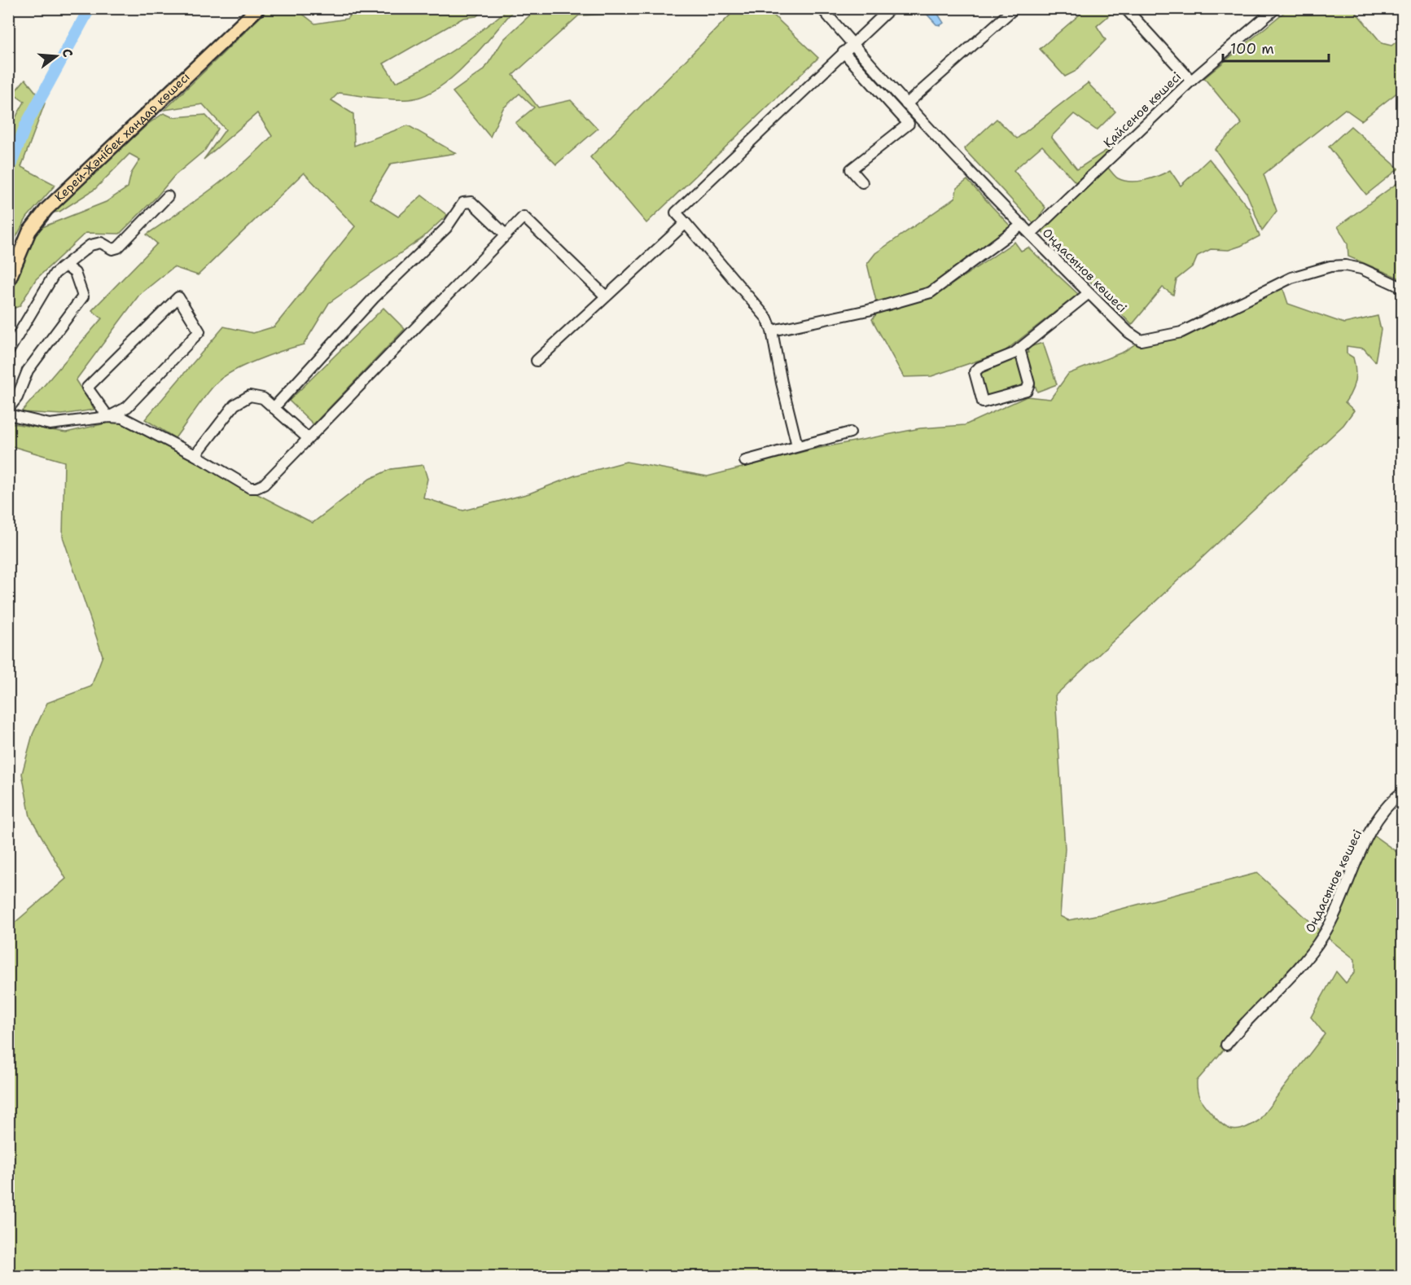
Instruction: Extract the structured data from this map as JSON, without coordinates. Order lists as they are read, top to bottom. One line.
{"streets":{"main road":["Керей-Жәнібек хандар көшесі"],"street":["Қайсенов көшесі","Оңдасынов көшесі"]},"crossings":[["Қайсенов көшесі","Оңдасынов көшесі"]],"scale_bar":"100 m","north":"right"}
